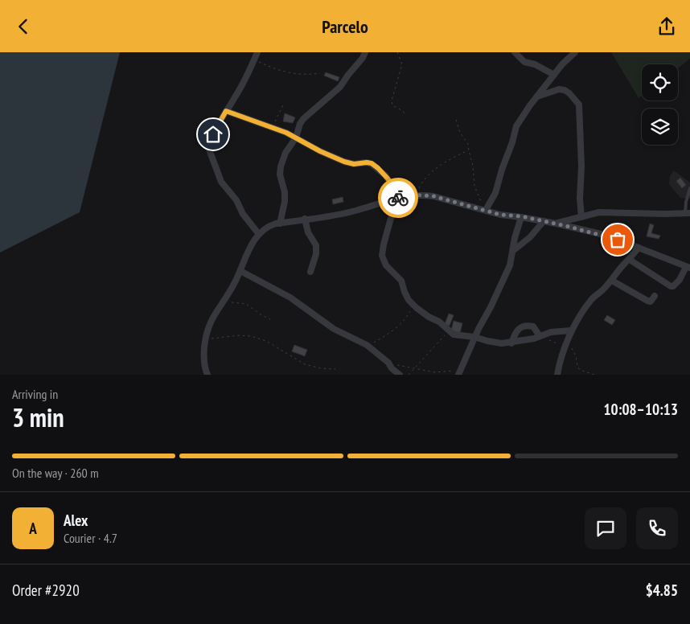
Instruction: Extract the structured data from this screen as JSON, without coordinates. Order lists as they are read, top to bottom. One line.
{"page":{"header":"Parcelo","heading":["3 min","Arriving in","10:08–10:13"],"panel":["Alex","Courier · 4.7","Order #2920","$4.85"],"bar":"On the way · 260 m","round":"A"}}
